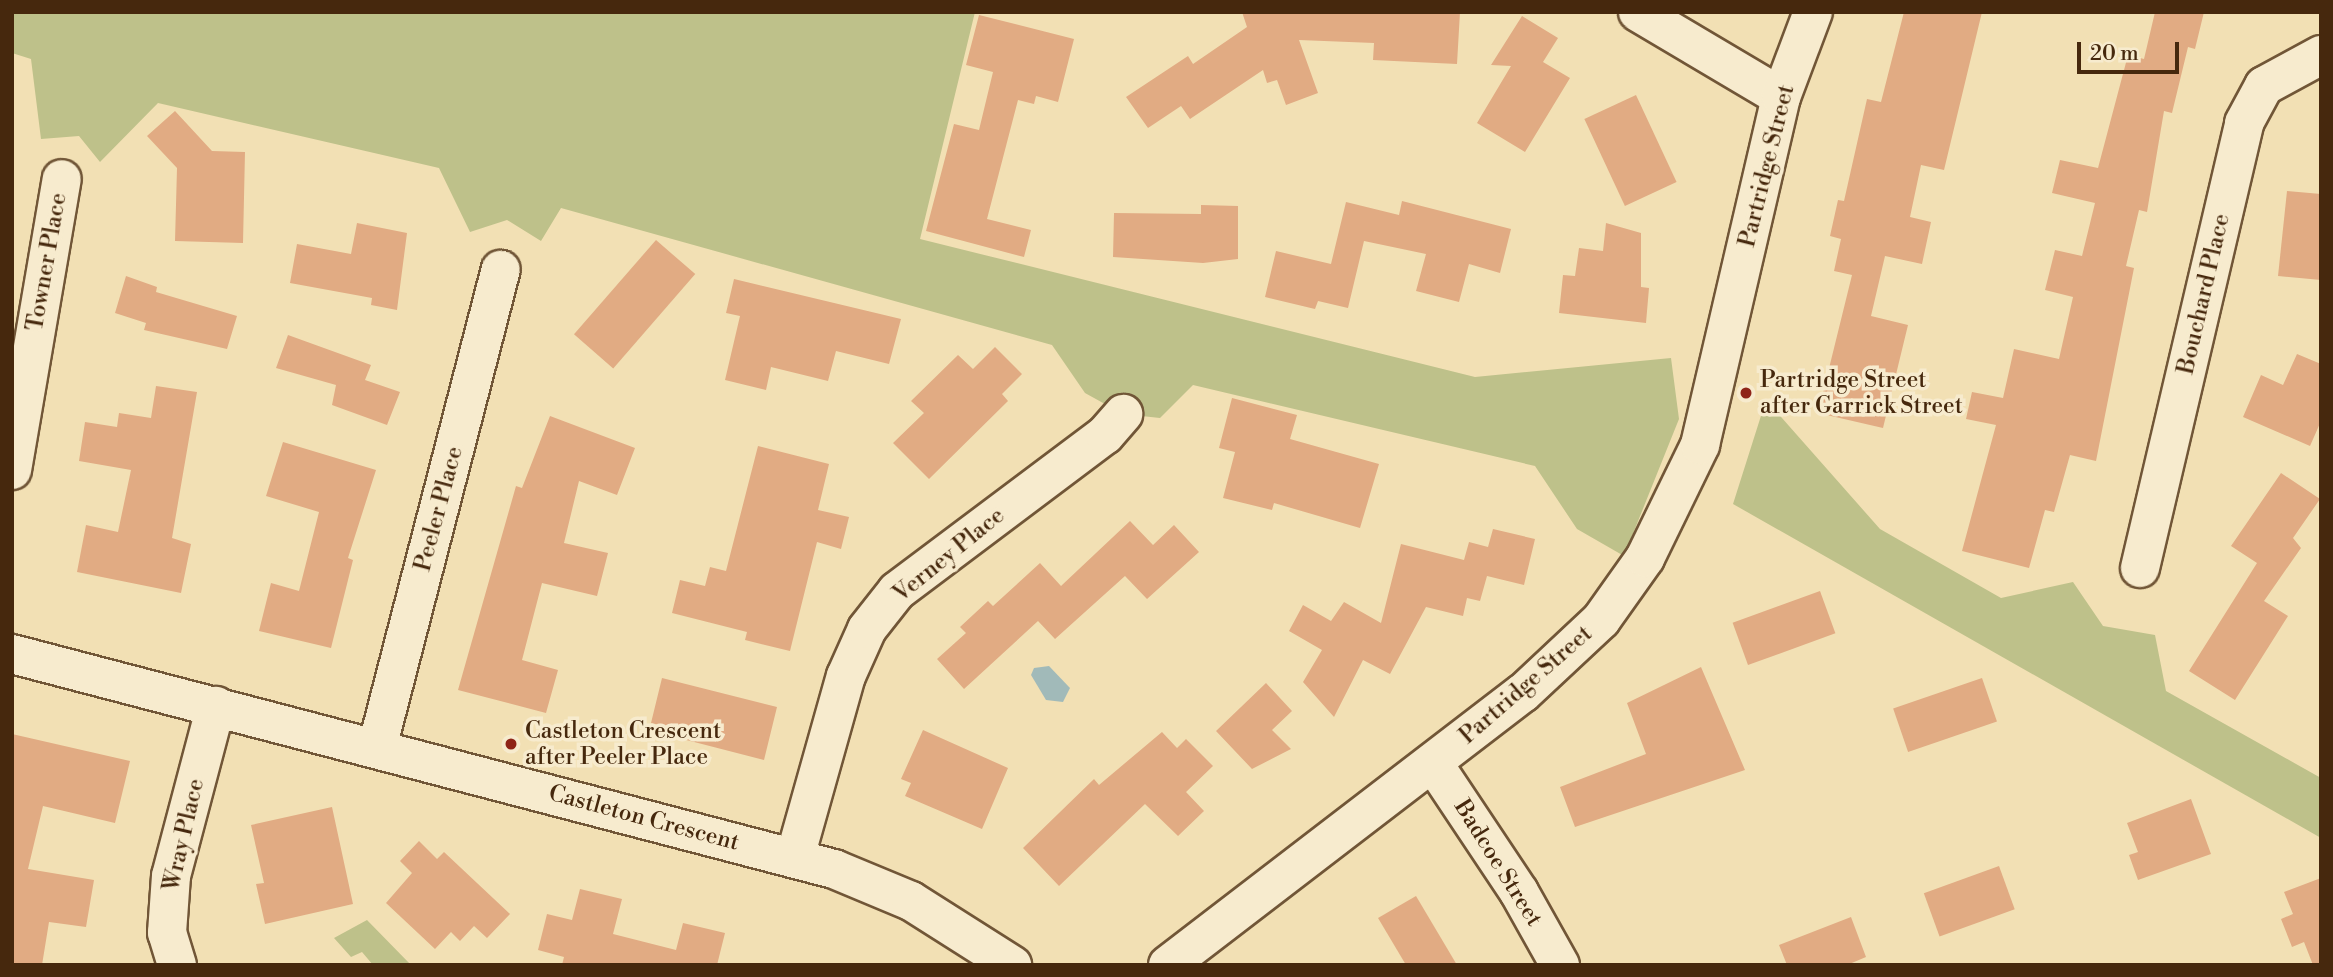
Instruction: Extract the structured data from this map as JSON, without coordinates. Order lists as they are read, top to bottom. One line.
{"streets":{"street":["Partridge Street","Towner Place","Bouchard Place","Peeler Place","Verney Place","Castleton Crescent","Wray Place","Badcoe Street"]},"crossings":[["Partridge Street","Badcoe Street"],["Peeler Place","Castleton Crescent"],["Verney Place","Castleton Crescent"],["Castleton Crescent","Wray Place"]],"places":["Partridge Street after Garrick Street","Castleton Crescent after Peeler Place"],"scale_bar":"20 m"}
